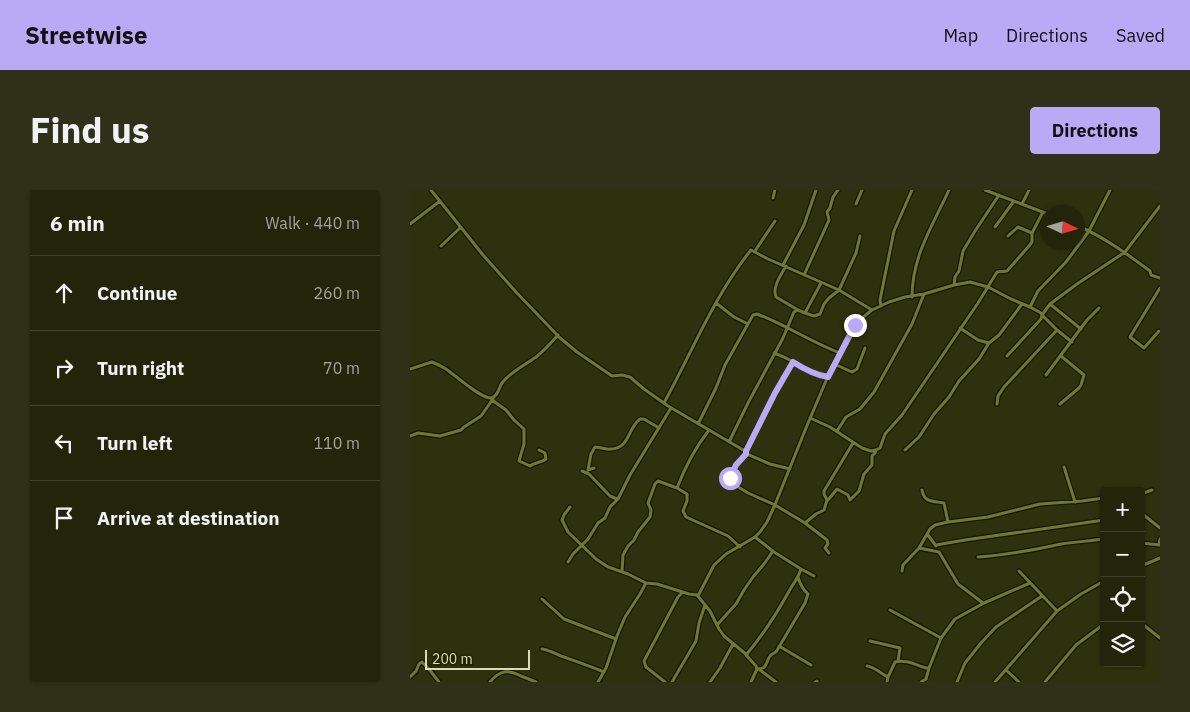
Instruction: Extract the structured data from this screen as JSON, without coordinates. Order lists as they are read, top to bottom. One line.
{"scale_bar":"200 m","north":"right","page":{"header":"Streetwise","nav":["Map","Directions","Saved"],"title":"Find us","buttons":"Directions","heading":["6 min","Walk · 440 m"],"list":[["Continue","260 m"],["Turn right","70 m"],["Turn left","110 m"],"Arrive at destination"],"map_buttons":["+","−"],"scale":"200 m"}}
